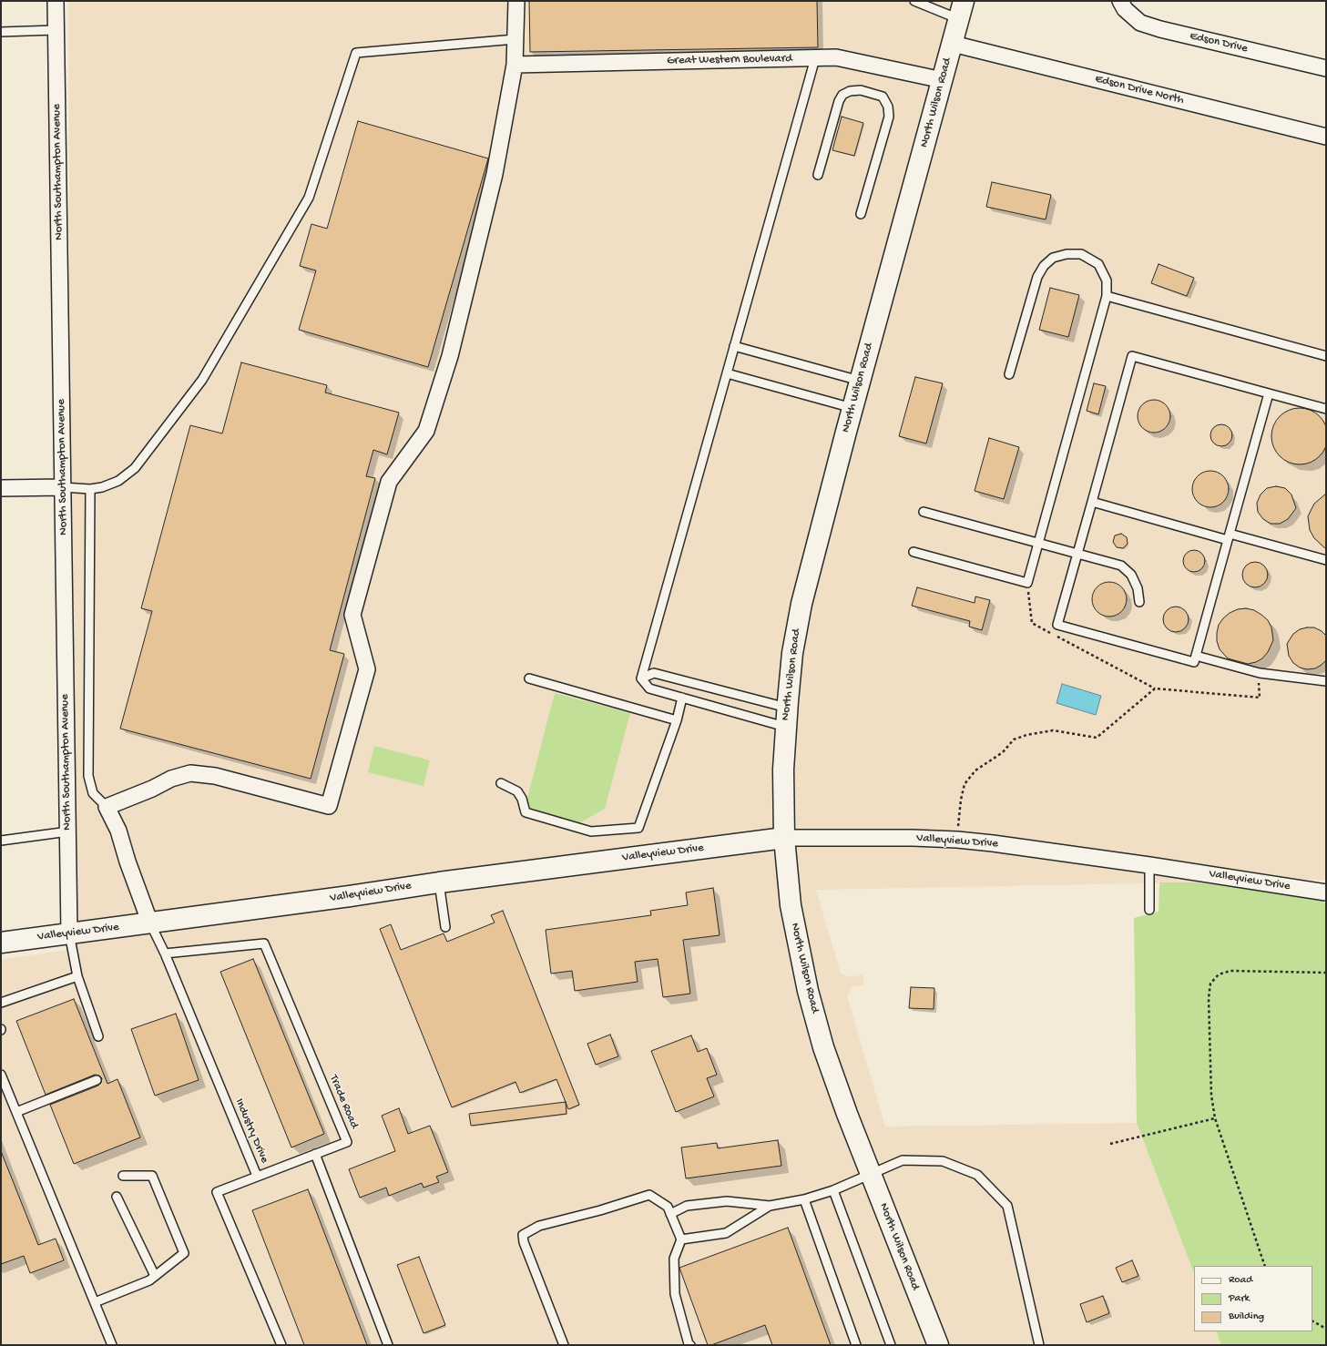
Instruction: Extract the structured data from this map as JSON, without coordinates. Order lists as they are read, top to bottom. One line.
{"streets":{"main road":["North Wilson Road","Valleyview Drive"],"street":["Edson Drive","Great Western Boulevard","Edson Drive North","North Southampton Avenue"],"lane":["Trade Road","Industry Drive"]},"crossings":[["Great Western Boulevard","North Wilson Road"],["Edson Drive North","North Wilson Road"],["North Wilson Road","Valleyview Drive"],["North Southampton Avenue","Valleyview Drive"],["Valleyview Drive","Industry Drive"],["Trade Road","Industry Drive"]],"legend":["Road","Park","Building"]}
